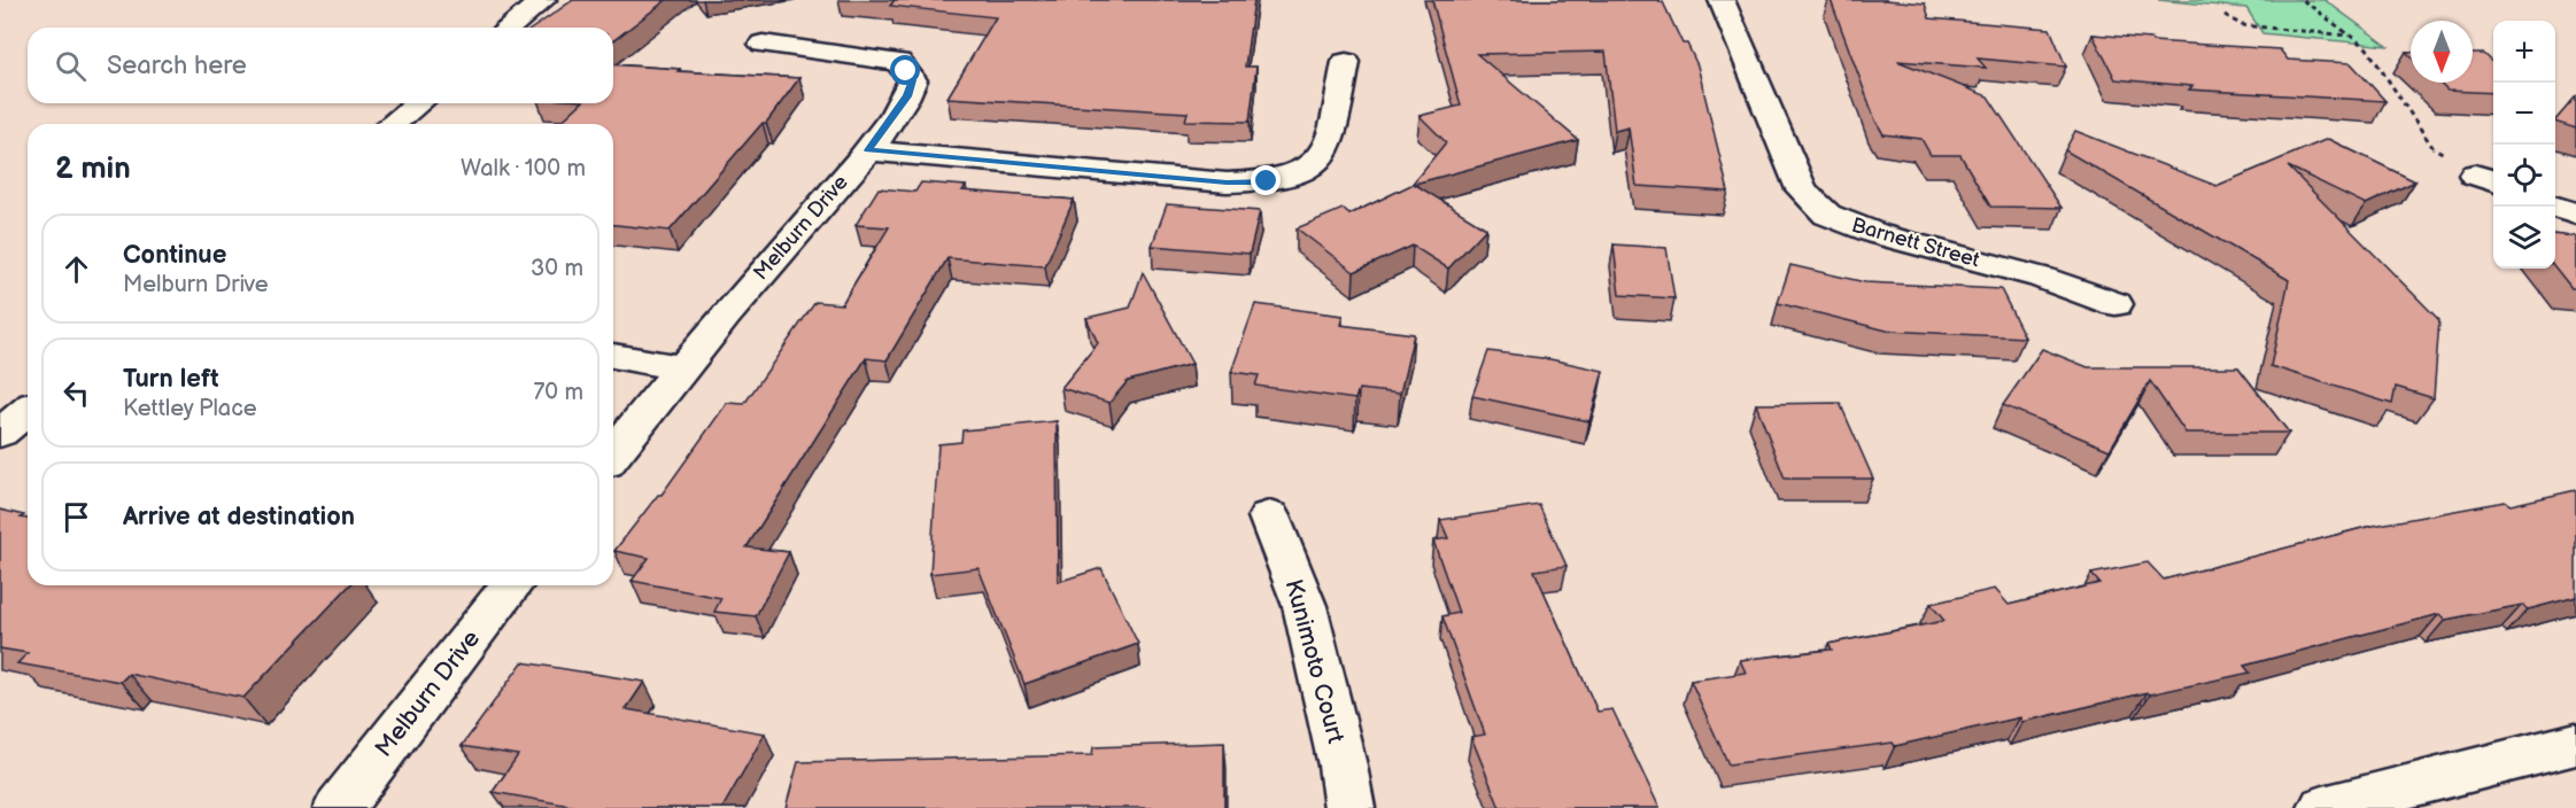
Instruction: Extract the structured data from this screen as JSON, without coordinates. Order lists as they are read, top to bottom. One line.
{"streets":{"street":["Melburn Drive","Barnett Street","Kunimoto Court"]},"north":"bottom","page":{"map_buttons":["+","−"],"search":"Search here","heading":["2 min","Walk · 100 m"],"list":[["Continue","Melburn Drive","30 m"],["Turn left","Kettley Place","70 m"],"Arrive at destination"]}}
